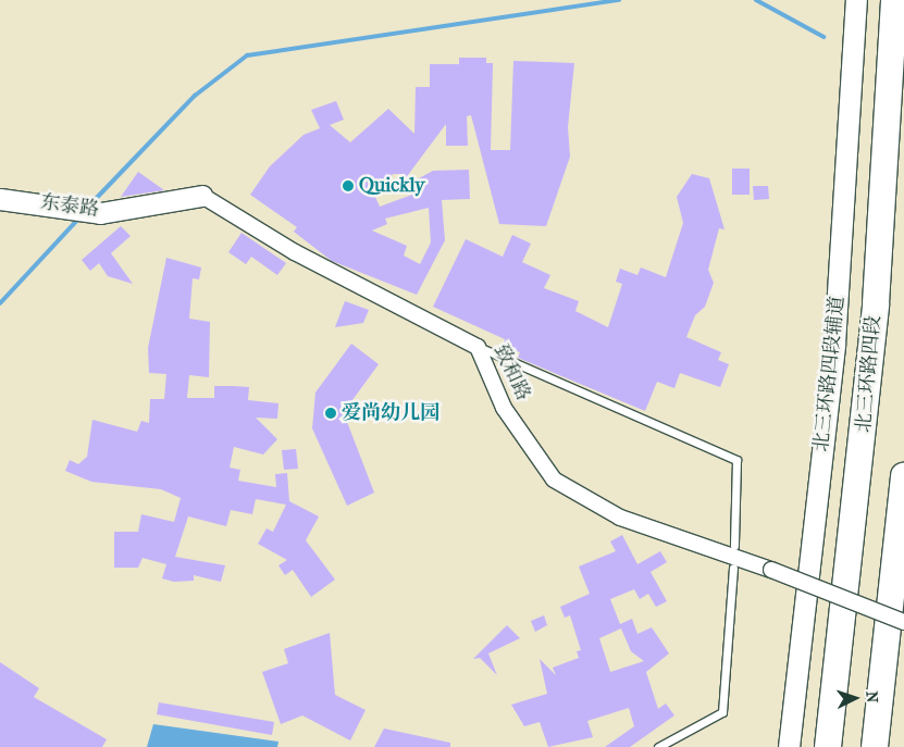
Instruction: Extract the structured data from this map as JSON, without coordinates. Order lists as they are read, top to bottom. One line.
{"streets":{"highway":["北三环路四段"],"main road":["东泰路","北三环路四段辅道"],"street":["致和路"]},"crossings":[["东泰路","致和路"]],"places":["Quickly","爱尚幼儿园"],"north":"right"}
